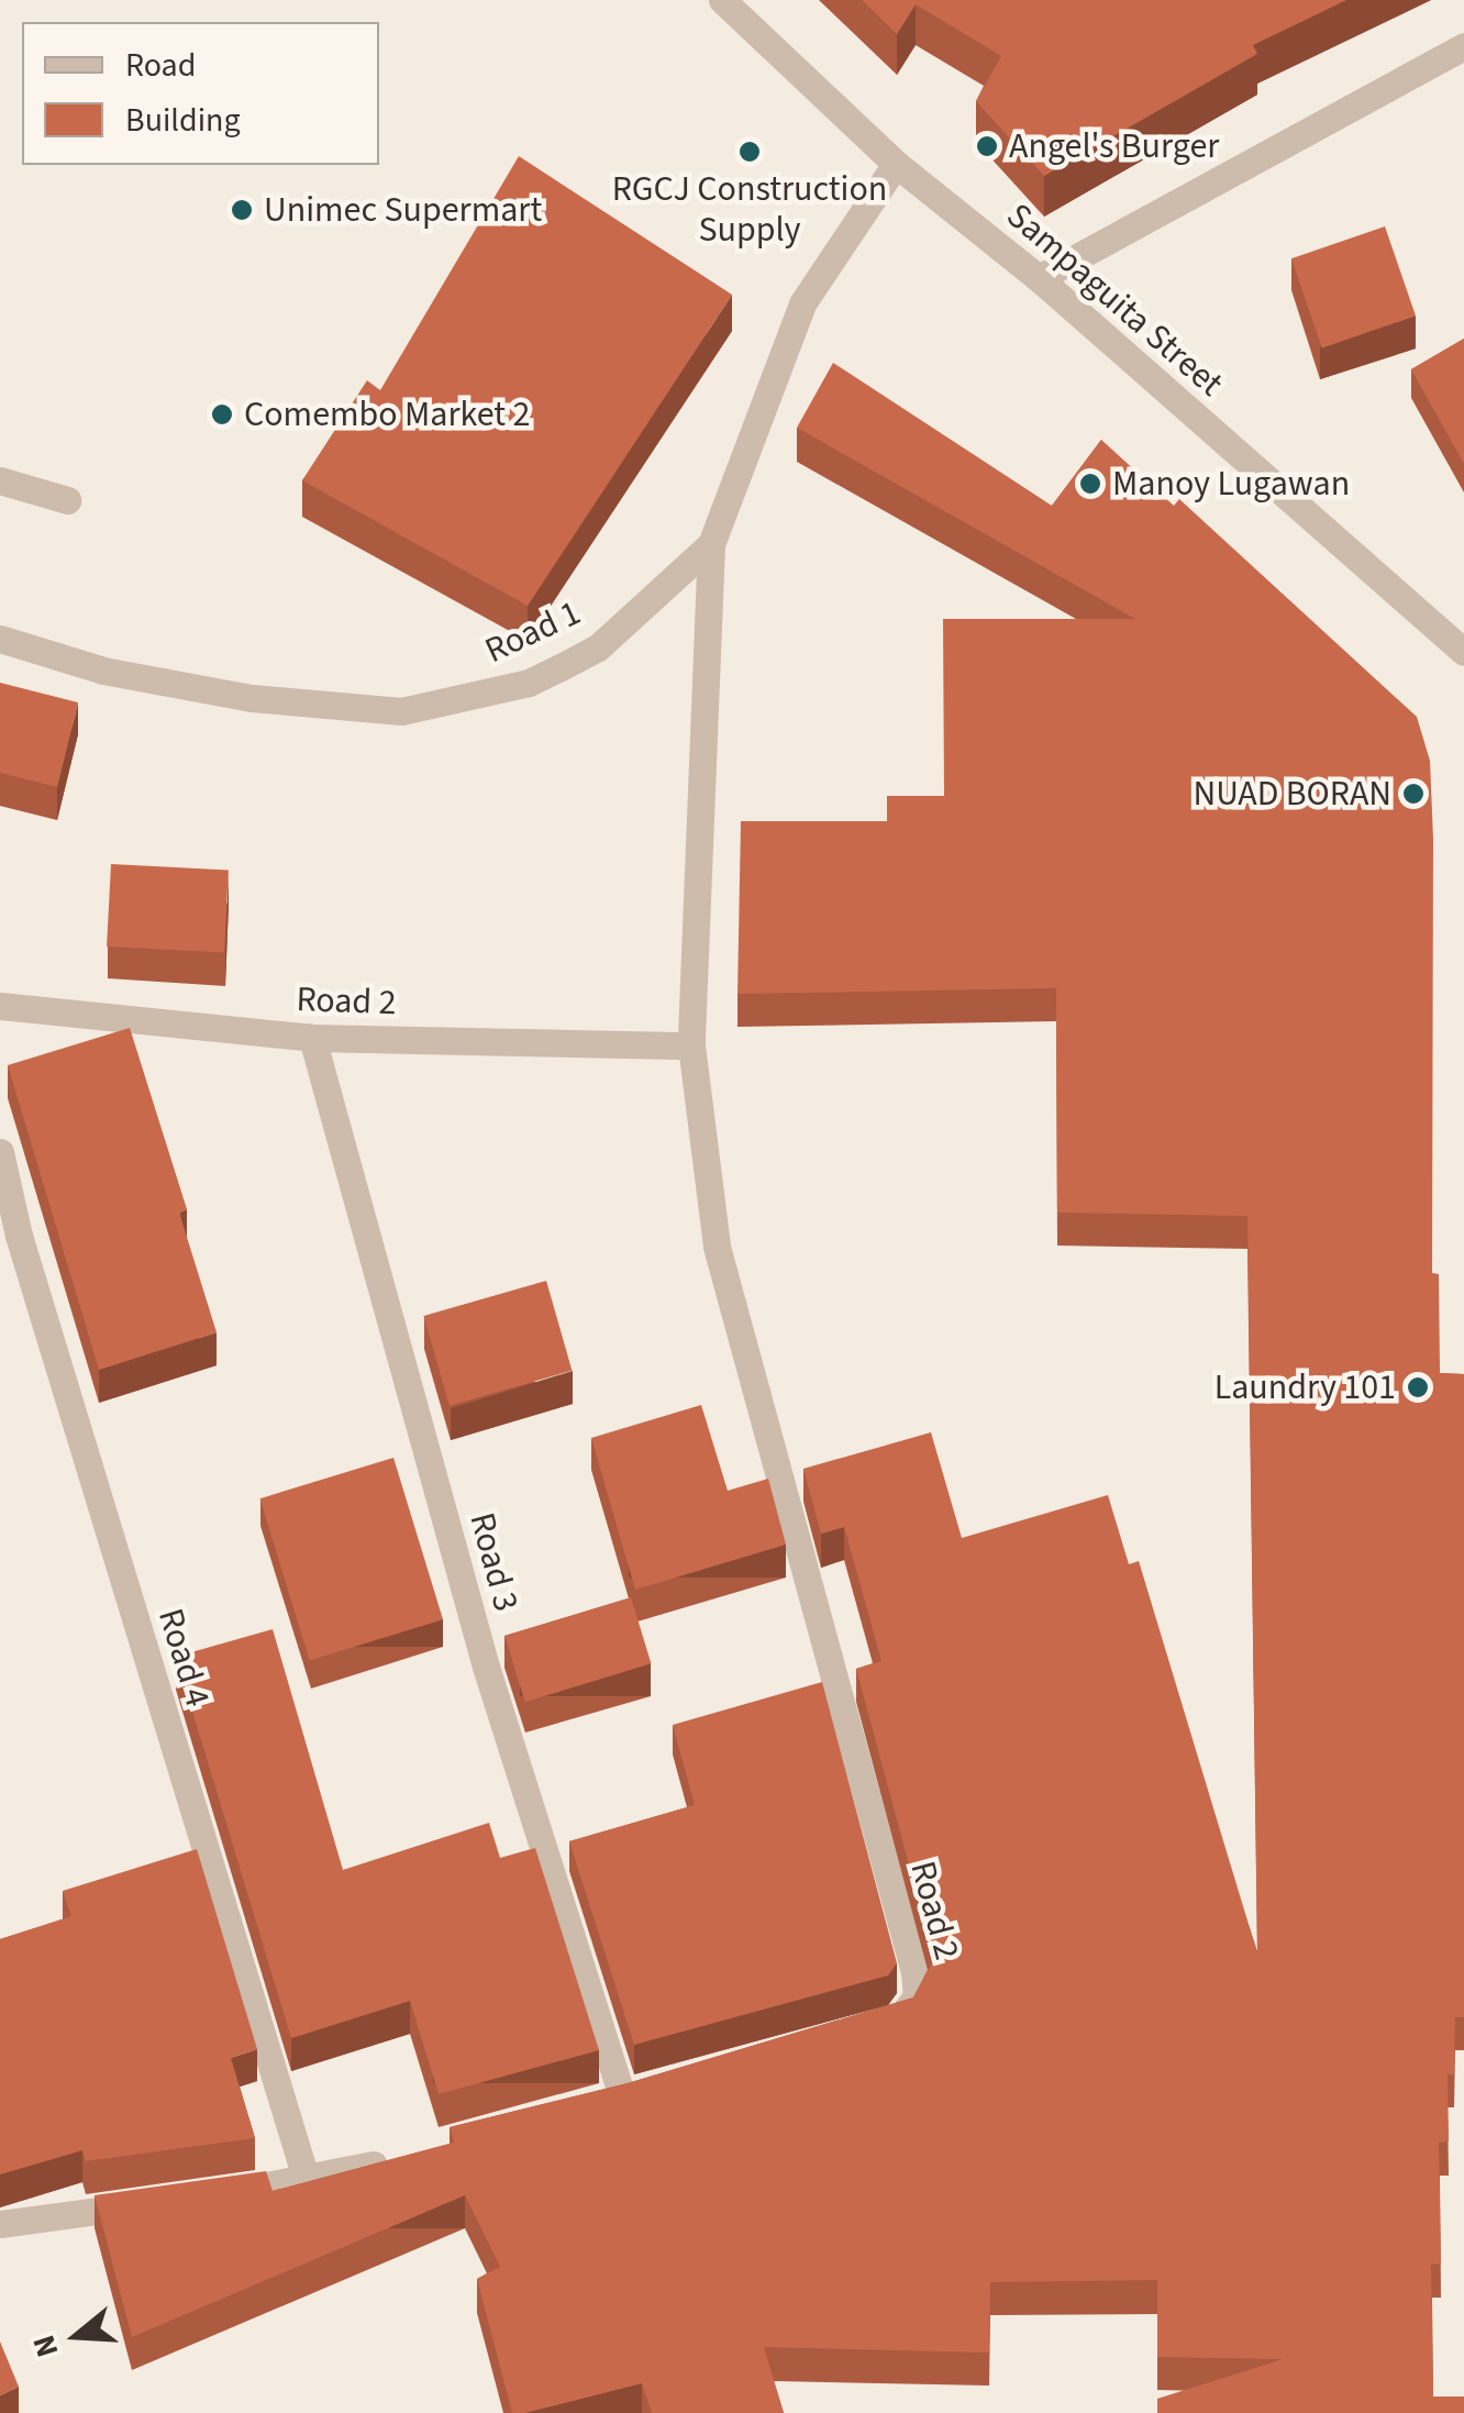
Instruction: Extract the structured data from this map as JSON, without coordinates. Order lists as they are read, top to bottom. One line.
{"streets":{"street":["Sampaguita Street","Road 1","Road 2","Road 3","Road 4"]},"crossings":[["Sampaguita Street","Road 1"],["Road 1","Road 2"],["Road 2","Road 3"]],"places":["Angel's Burger","RGCJ Construction Supply","Unimec Supermart","Comembo Market 2","Manoy Lugawan","NUAD BORAN","Laundry 101"],"legend":["Road","Building"],"north":"left"}
